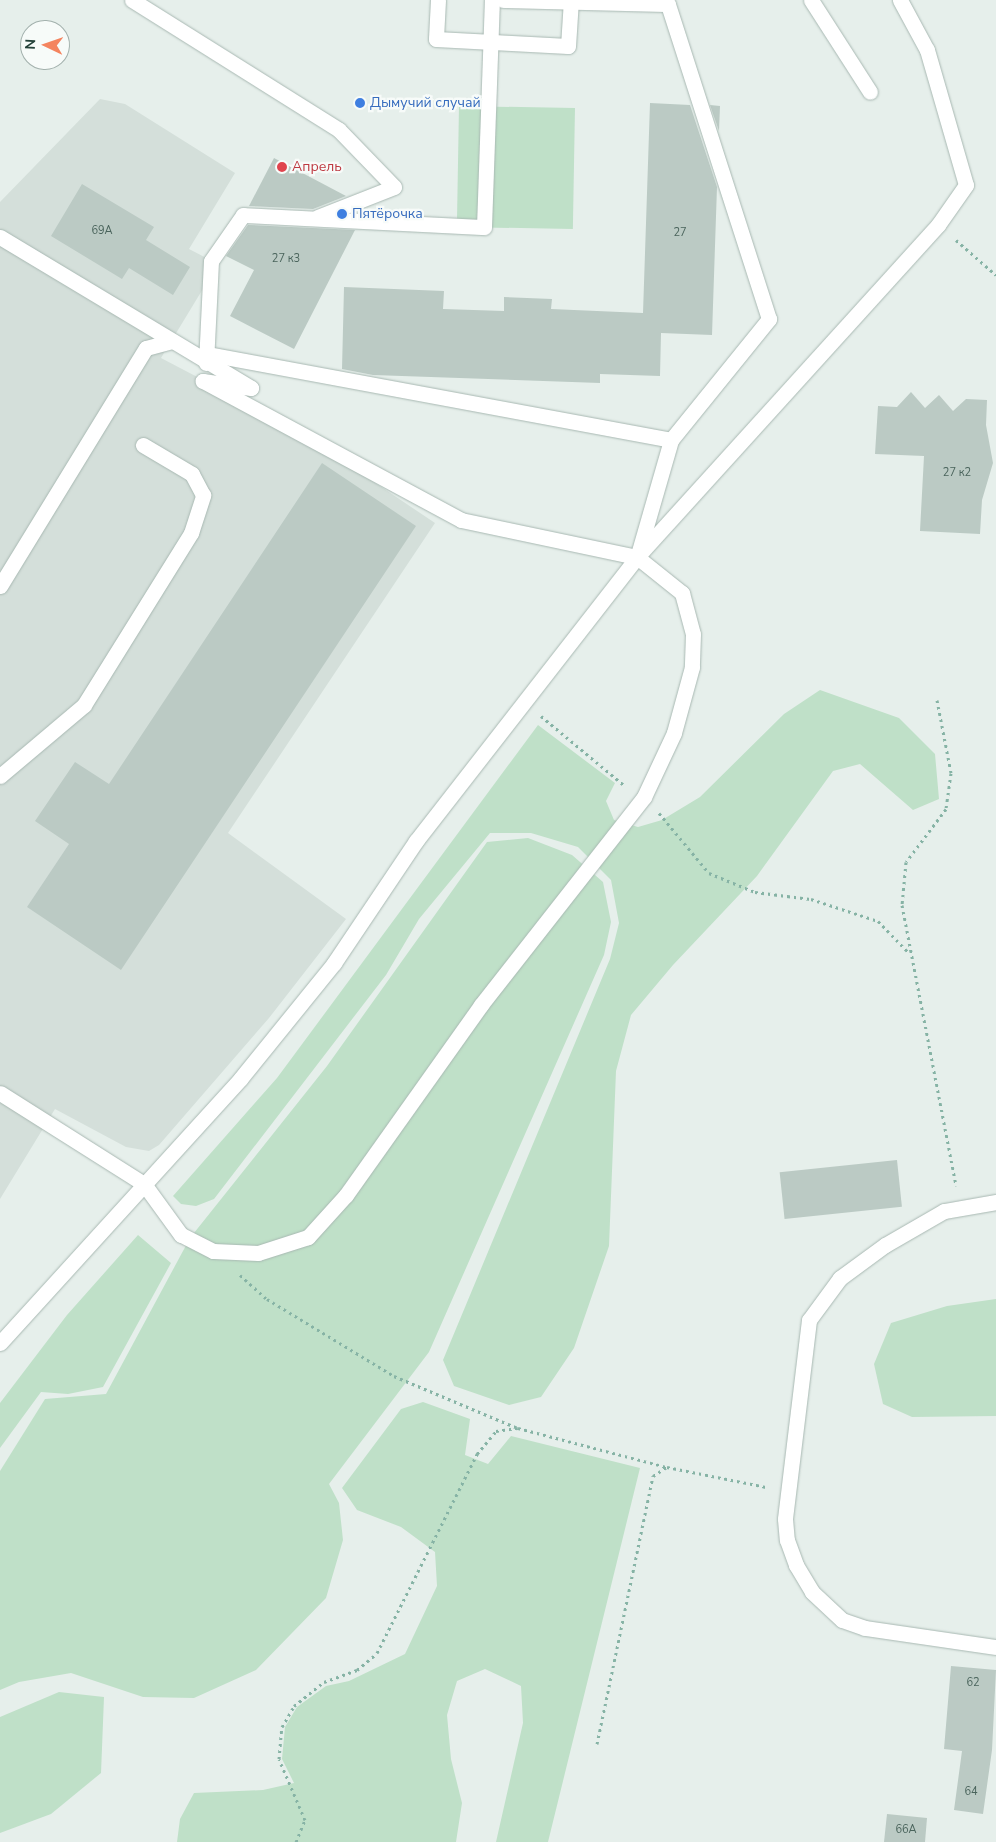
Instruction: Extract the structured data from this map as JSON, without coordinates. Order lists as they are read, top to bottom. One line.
{"places":["Дымучий случай","Апрель","Пятёрочка"],"house_numbers":["69А","27","27 к3","27 к2","62","64","66А"],"north":"left"}
